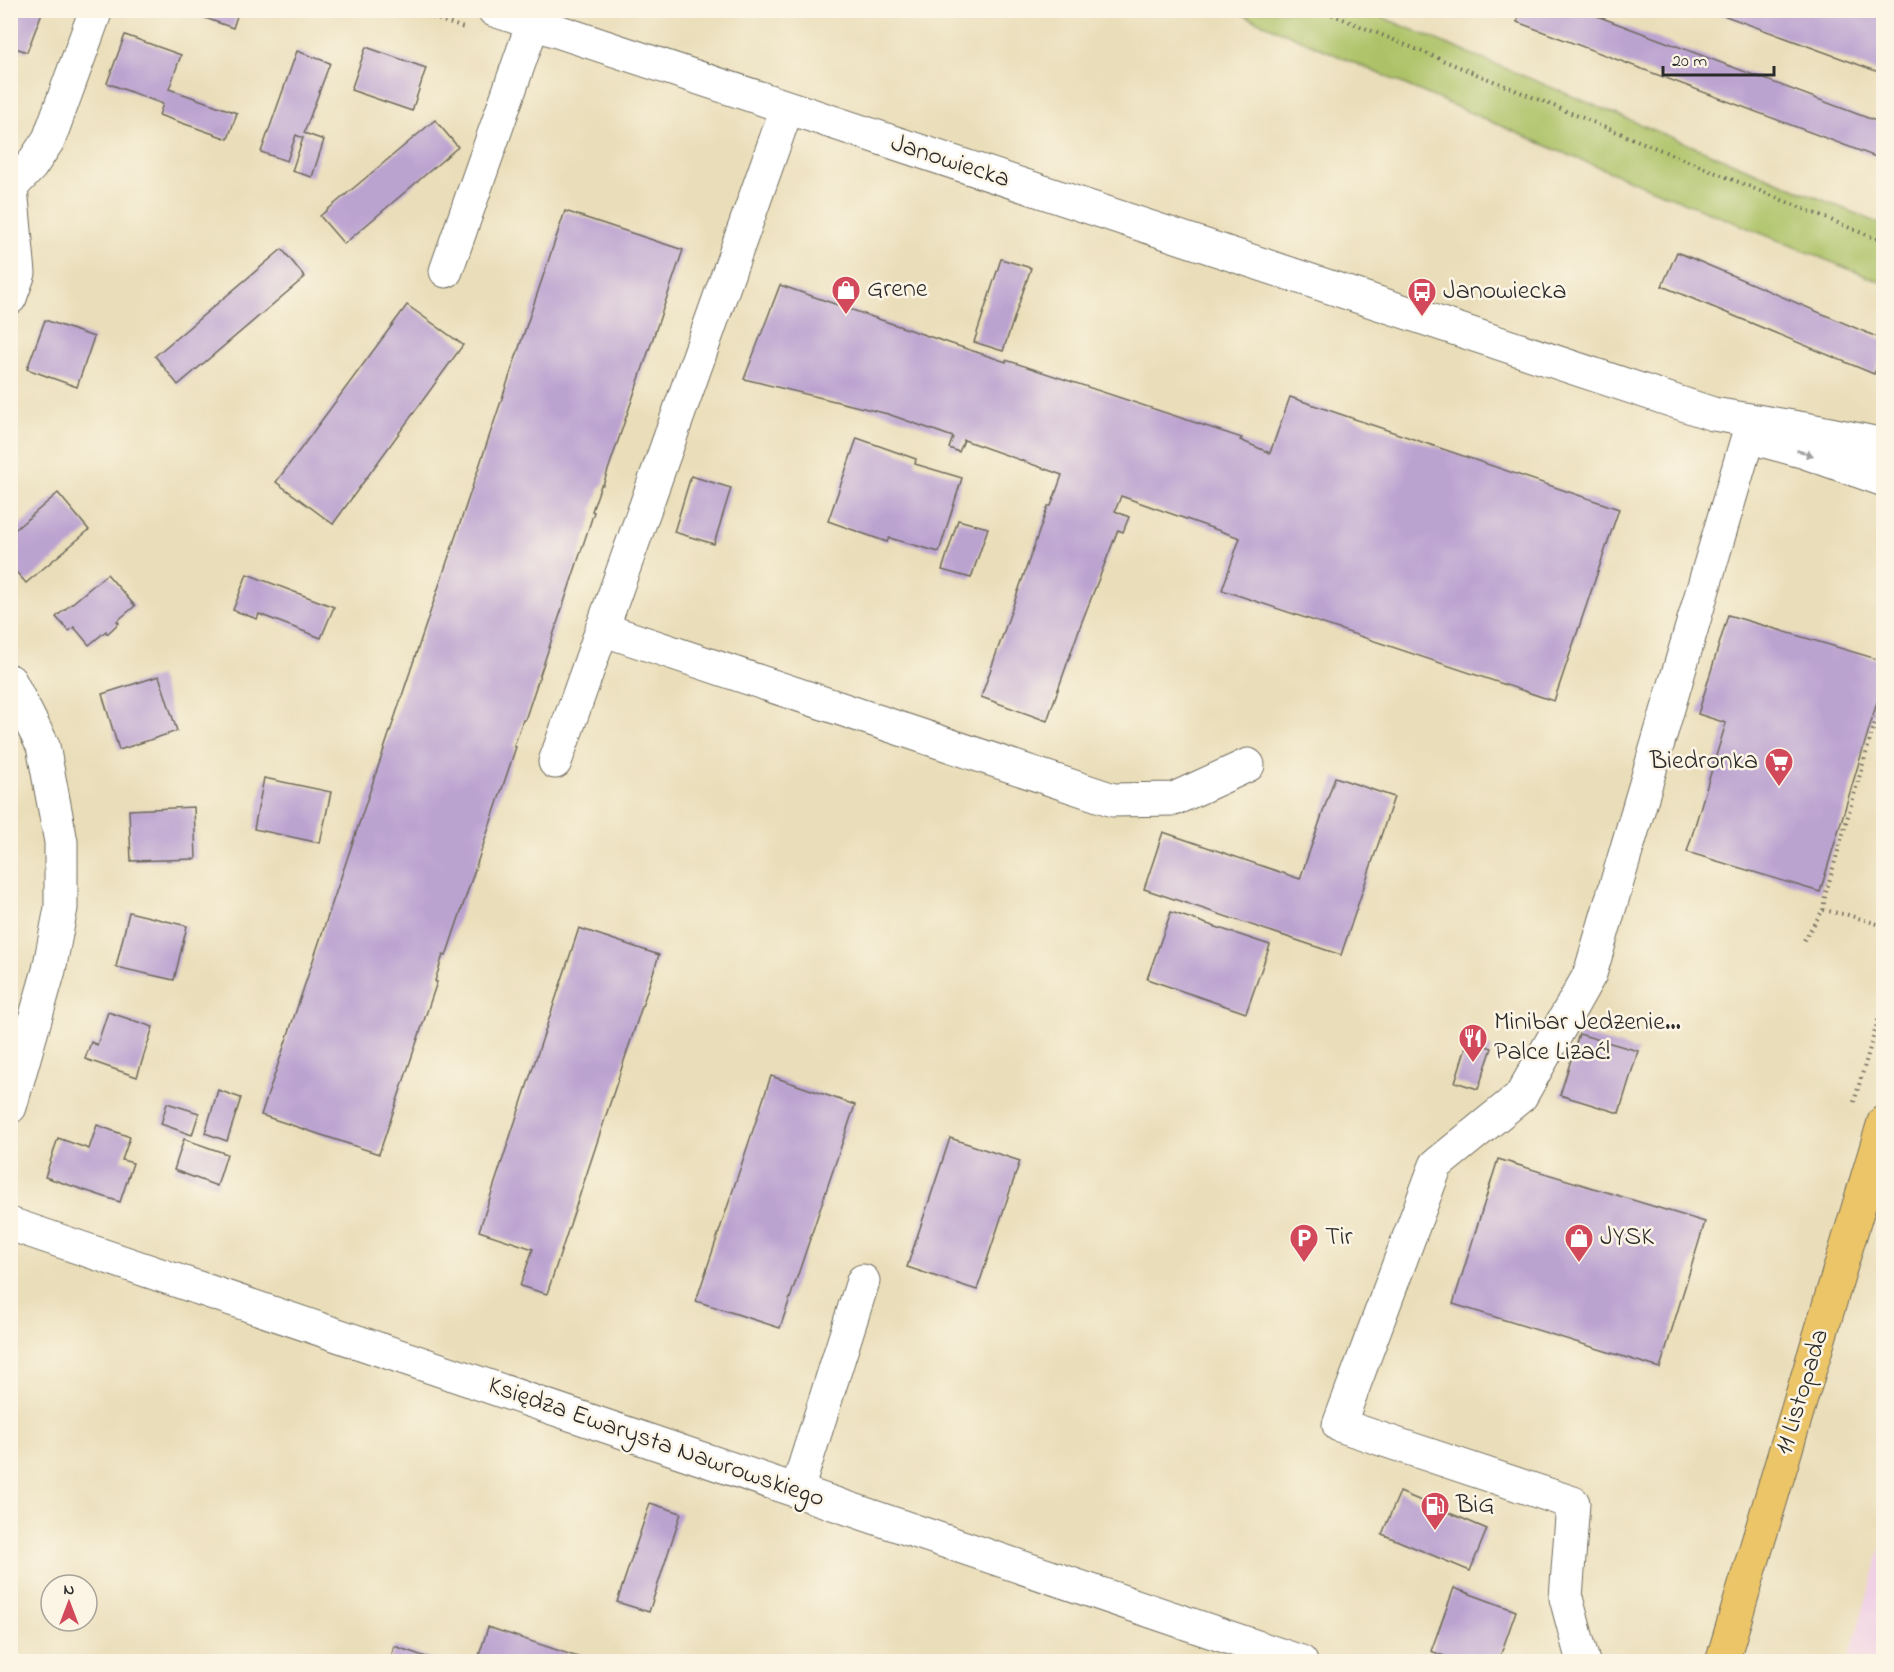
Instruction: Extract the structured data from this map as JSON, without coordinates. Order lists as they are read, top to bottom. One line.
{"streets":{"main road":["11 Listopada"],"street":["Janowiecka","Księdza Ewarysta Nawrowskiego"]},"places":{"shop":["Grene","JYSK"],"bus stop":["Janowiecka"],"supermarket":["Biedronka"],"restaurant":["Minibar Jedzenie... Palce Lizać!"],"parking":["Tir"],"fuel station":["BiG"]},"scale_bar":"20 m","north":"top"}
